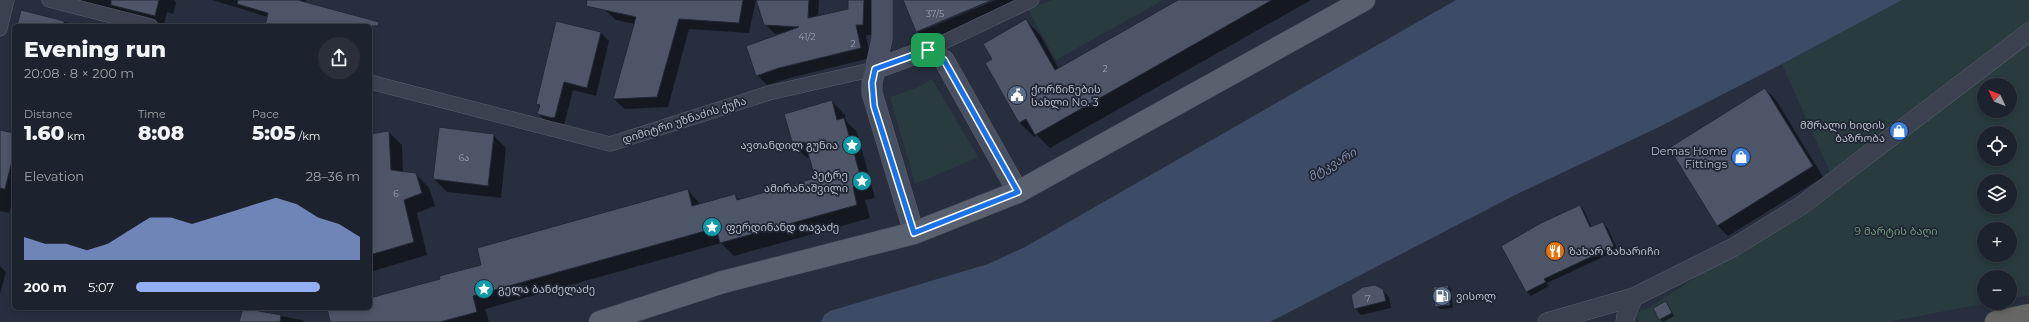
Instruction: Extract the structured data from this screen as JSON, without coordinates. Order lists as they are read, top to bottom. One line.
{"streets":{"main road":["დიმიტრი უზნაძის ქუჩა"]},"water":["მტკვარი"],"parks":["9 მარტის ბაღი"],"places":{"public building":["ქორწინების სახლი No. 3"],"shop":["მშრალი ხიდის ბაზრობა","Demas Home Fittings"],"place":["ავთანდილ გუნია","პეტრე ამირანაშვილი","ფერდინანდ თავაძე","გელა ბანძელაძე"],"restaurant":["ზახარ ზახარიჩი"],"fuel station":["ვისოლ"]},"house_numbers":["37/5","41/2","2","2","6ა","6","7"],"north":"top left","page":{"heading":["Evening run","20:08 · 8 × 200 m"],"map_buttons":["+","−"],"stats":[["Distance","1.60 km"],["Time","8:08"],["Pace","5:05 /km"]],"chart":["Elevation","28–36 m"],"list":[{"name":"200 m","note":"5:07"}]}}
